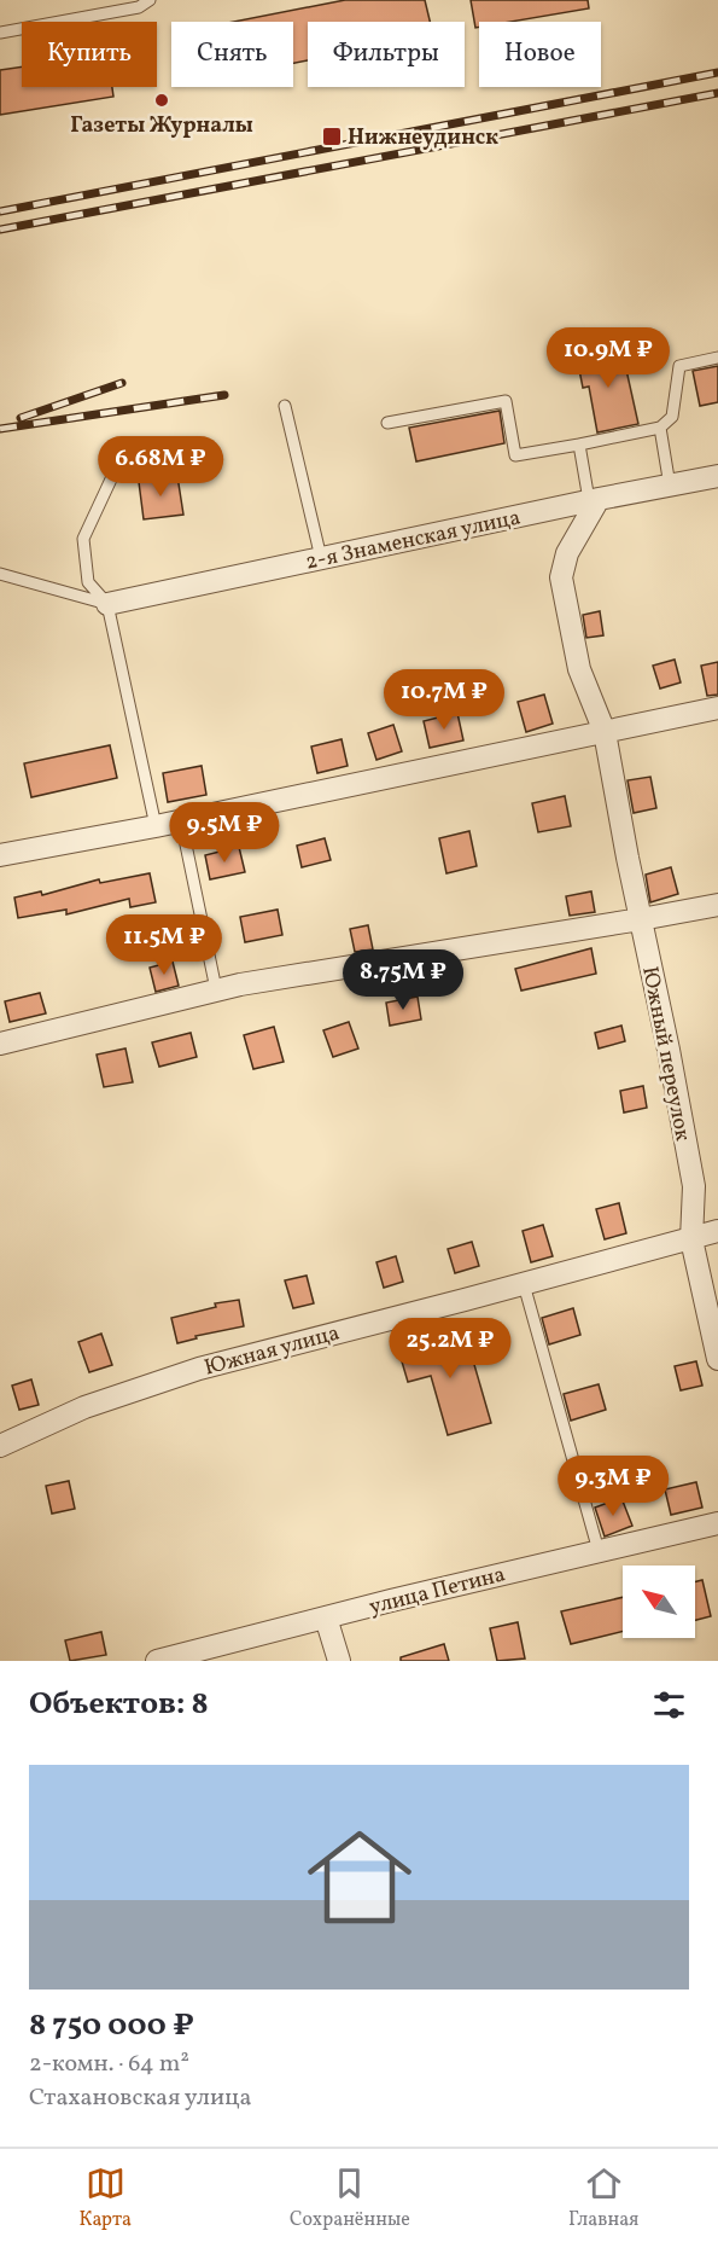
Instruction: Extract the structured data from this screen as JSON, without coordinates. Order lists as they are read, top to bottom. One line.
{"streets":{"street":["2-я Знаменская улица","Южный переулок","Южная улица","улица Петина"]},"crossings":[["2-я Знаменская улица","Южный переулок"],["Южный переулок","Южная улица"]],"places":{"other":["Газеты Журналы"],"transit":["Нижнеудинск"]},"north":"top left","page":{"chip":["Купить","Снять","Фильтры","Новое"],"price":["10.9M ₽","6.68M ₽","10.7M ₽","9.5M ₽","11.5M ₽","8.75M ₽","25.2M ₽","9.3M ₽"],"heading":"Объектов: 8","list":[{"name":"8 750 000 ₽","note":"2-комн. · 64 m² · Стахановская улица"}],"tabs":["Карта","Сохранённые","Главная"]}}
